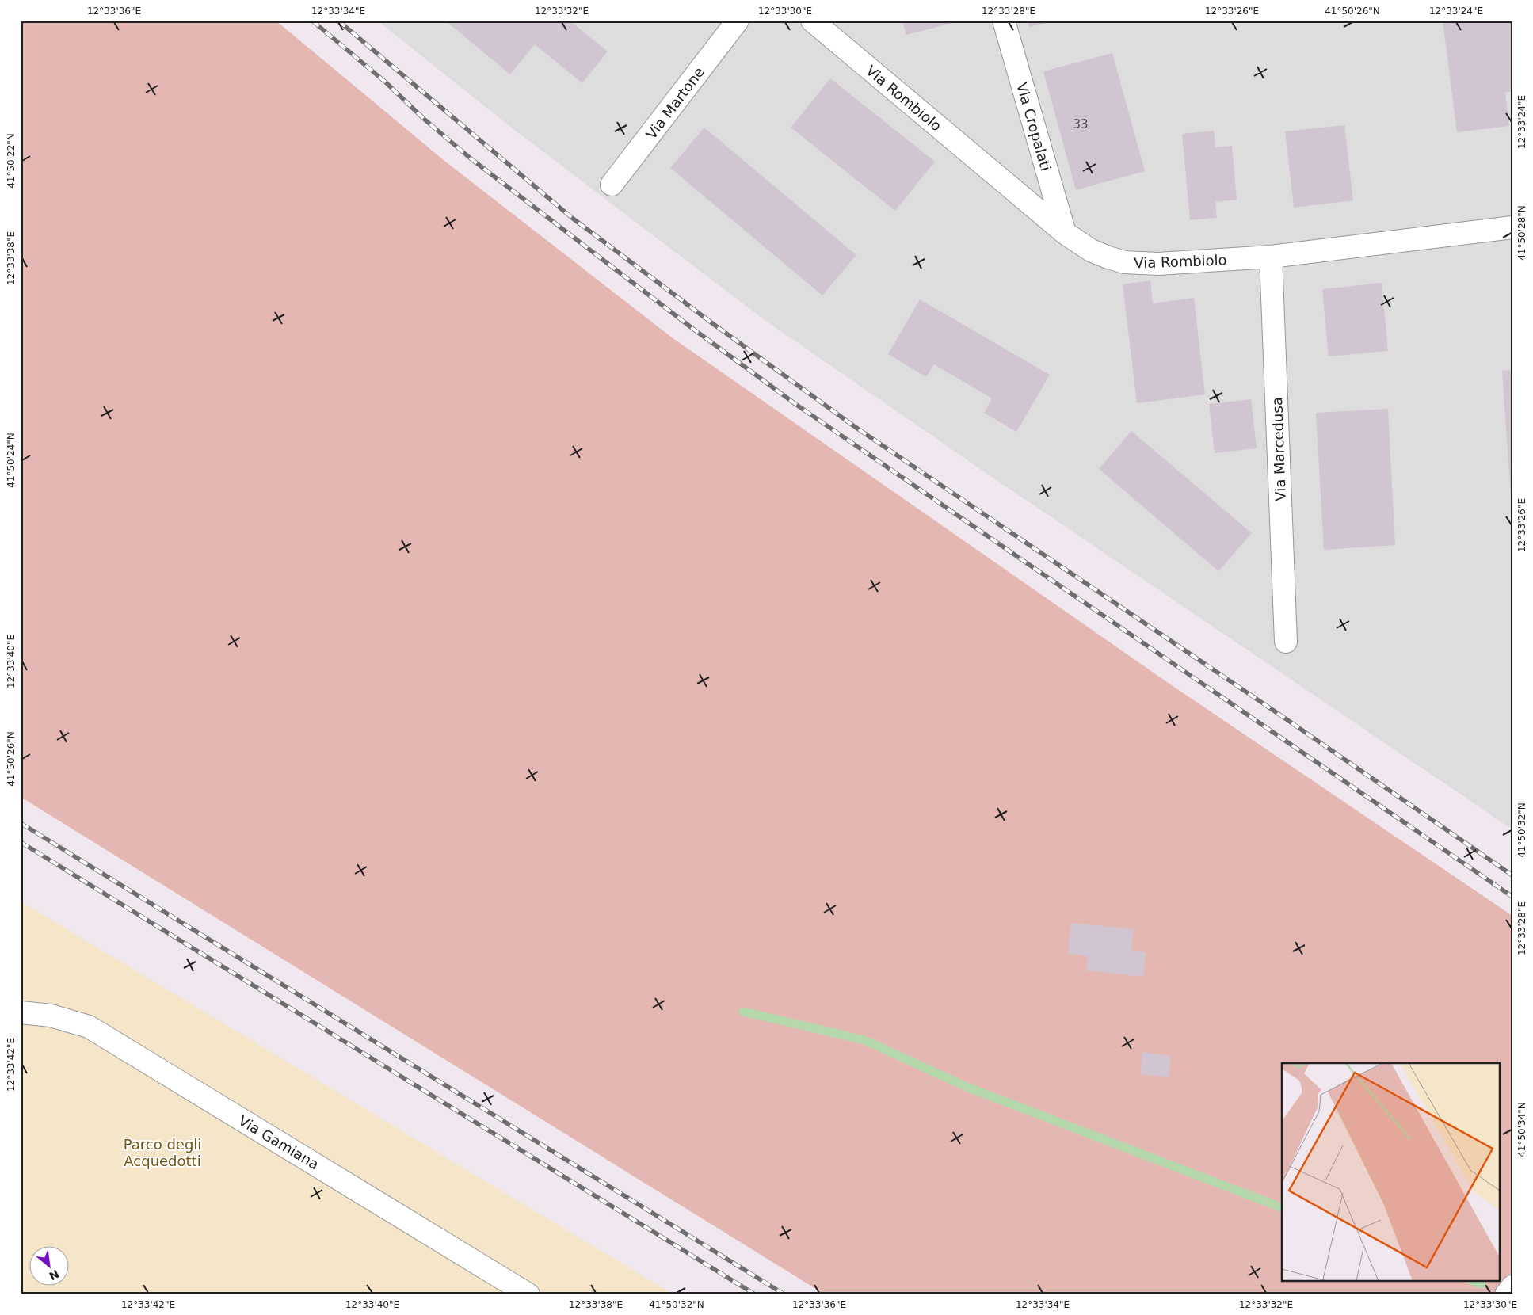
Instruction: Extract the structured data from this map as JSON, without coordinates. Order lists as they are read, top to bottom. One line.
{"streets":{"street":["Via Rombiolo","Via Martone","Via Cropalati","Via Marcedusa","Via Gamiana"]},"crossings":[["Via Rombiolo","Via Cropalati"],["Via Rombiolo","Via Marcedusa"]],"parks":["Parco degli Acquedotti"],"house_numbers":["33"],"north":"bottom right","coordinates":["12°33'36\"E","12°33'34\"E","12°33'32\"E","12°33'30\"E","12°33'28\"E","12°33'26\"E","41°50'26\"N","12°33'24\"E","41°50'22\"N","41°50'28\"N","12°33'38\"E","41°50'24\"N","12°33'40\"E","41°50'32\"N","12°33'42\"E","41°50'34\"N"]}
